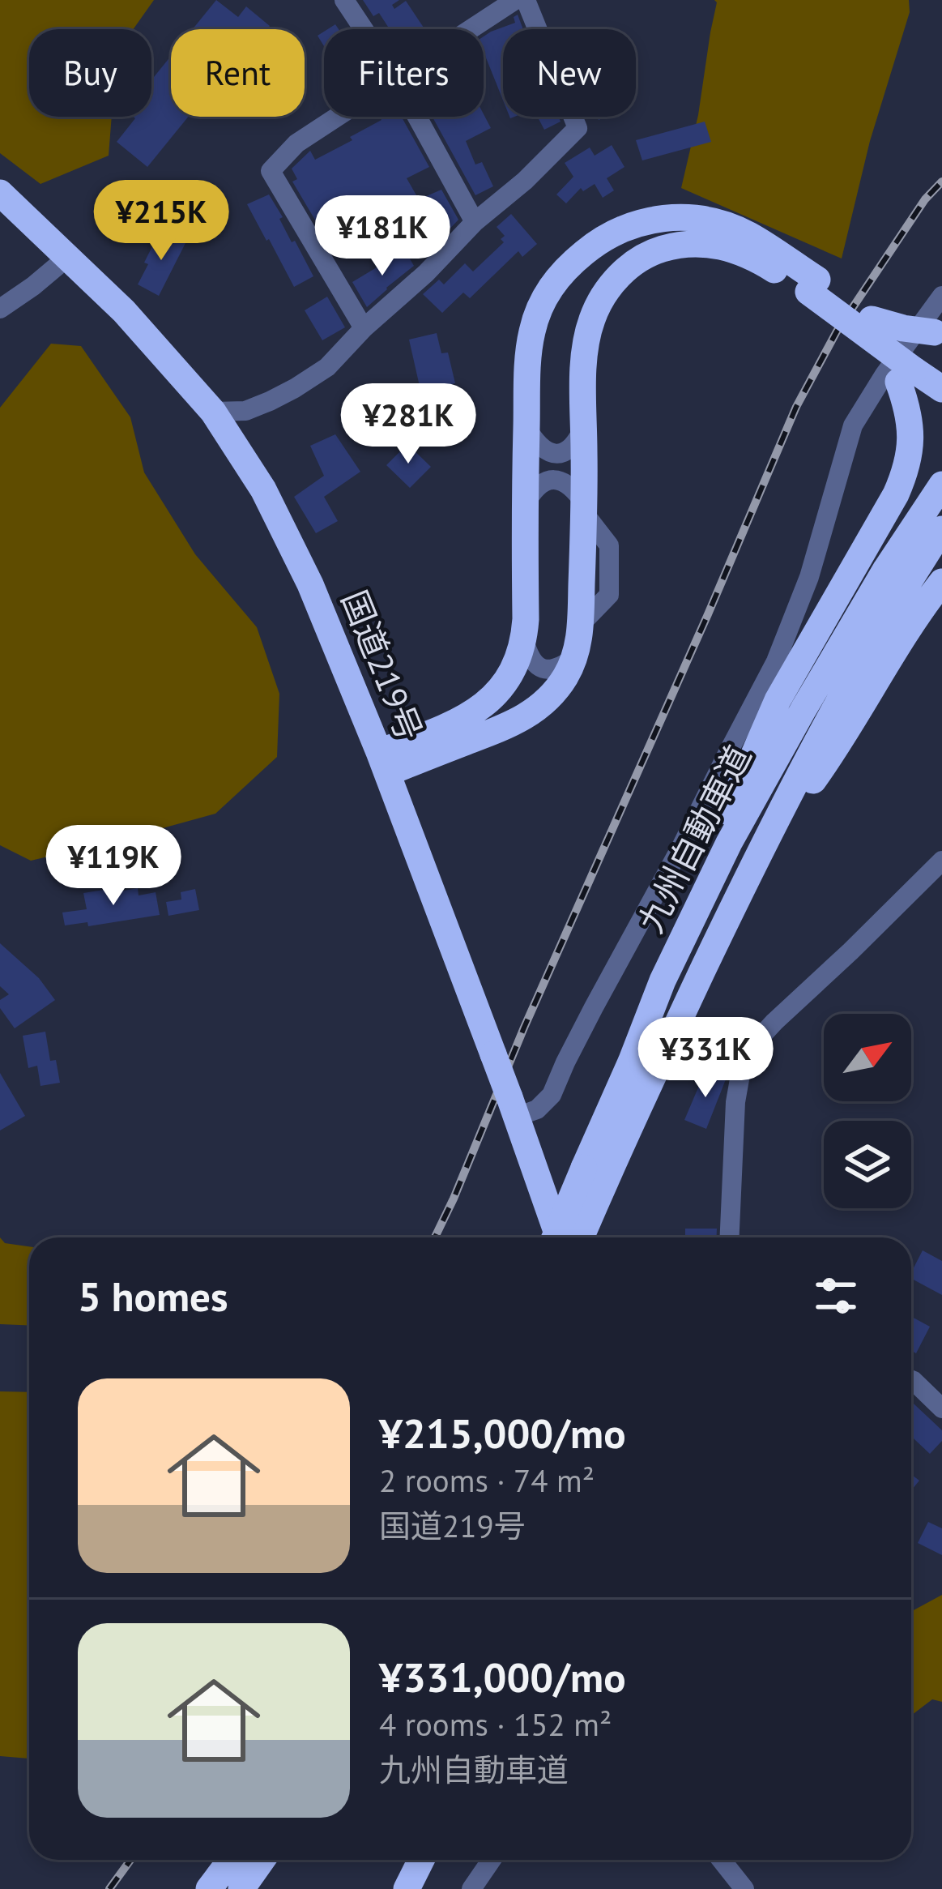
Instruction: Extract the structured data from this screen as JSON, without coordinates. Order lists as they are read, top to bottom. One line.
{"streets":{"highway":["国道219号","九州自動車道"]},"north":"top right","page":{"chip":["Buy","Rent","Filters","New"],"price":["¥215K","¥181K","¥281K","¥119K","¥331K"],"heading":"5 homes","list":[{"name":"¥215,000/mo","note":"2 rooms · 74 m² · 国道219号"},{"name":"¥331,000/mo","note":"4 rooms · 152 m² · 九州自動車道"}]}}
